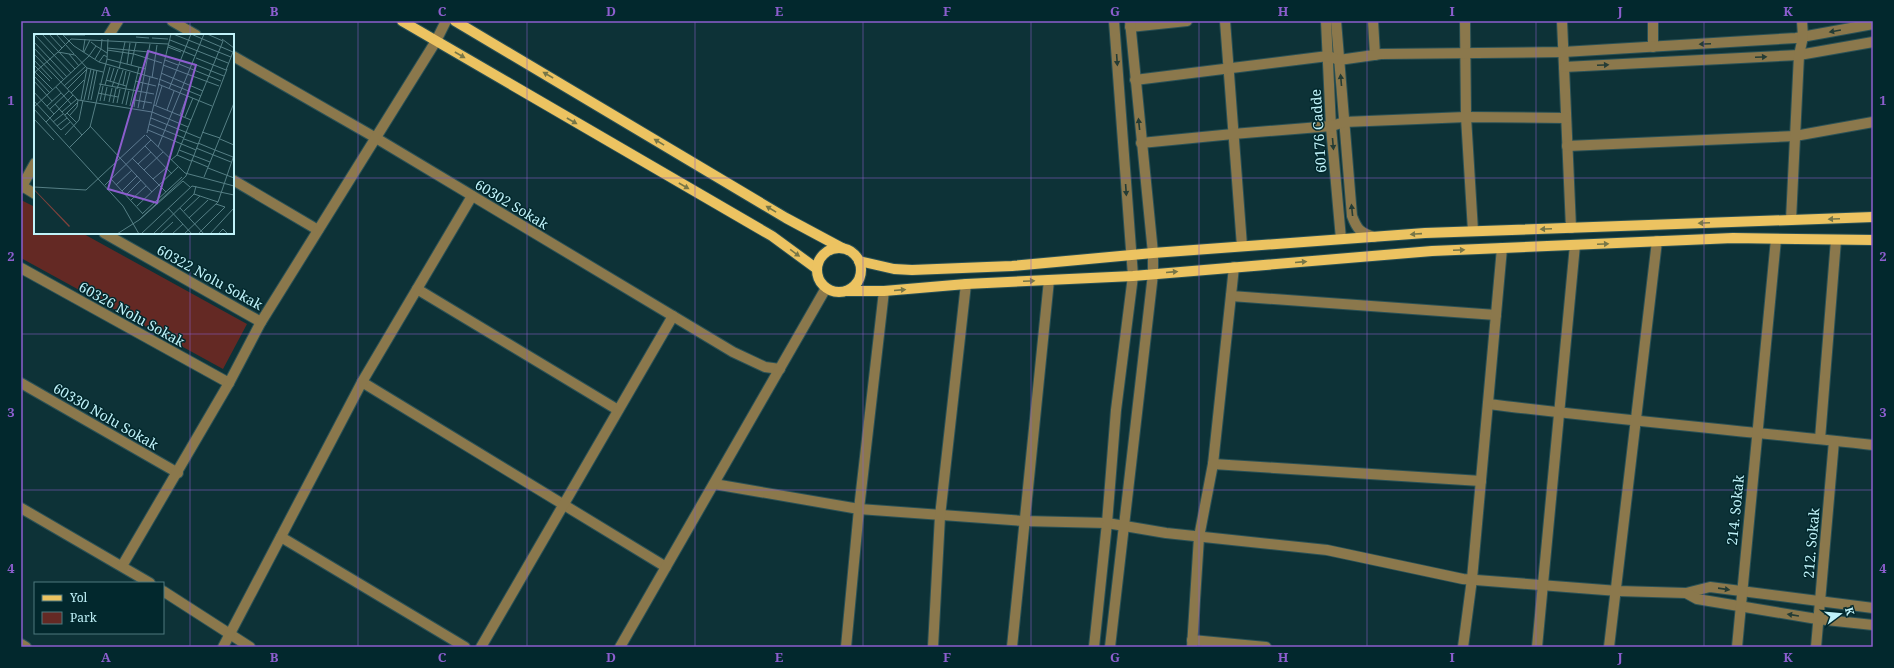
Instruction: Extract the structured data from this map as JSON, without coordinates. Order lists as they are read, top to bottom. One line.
{"streets":{"street":["60176 Cadde","60302 Sokak","60322 Nolu Sokak","60326 Nolu Sokak","60330 Nolu Sokak","214. Sokak","212. Sokak"]},"legend":["Yol","Park"],"north":"right","grid":{"columns":["A","B","C","D","E","F","G","H","I","J","K"],"rows":["1","2","3","4"]}}
